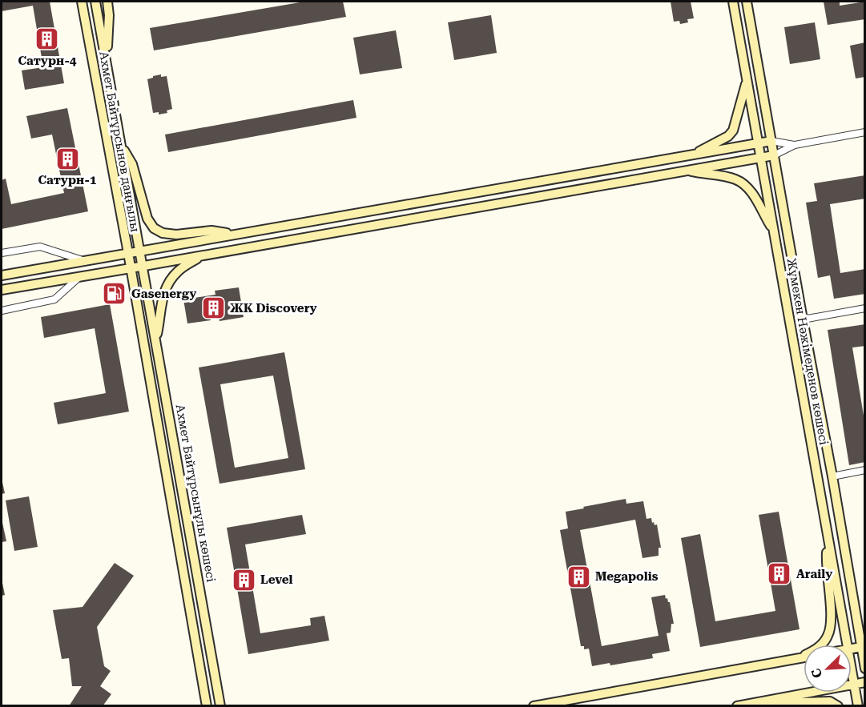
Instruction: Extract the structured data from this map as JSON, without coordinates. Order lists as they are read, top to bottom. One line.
{"streets":{"main road":["Ахмет Байтұрсынов даңғылы","Жұмекен Нәжімеденов көшесі","Ахмет Байтұрсынұлы көшесі"]},"crossings":[["Ахмет Байтұрсынов даңғылы","Ахмет Байтұрсынұлы көшесі"]],"places":{"building":["Сатурн-4","Сатурн-1","ЖК Discovery","Araily","Megapolis","Level"],"fuel station":["Gasenergy"]},"north":"bottom left"}
